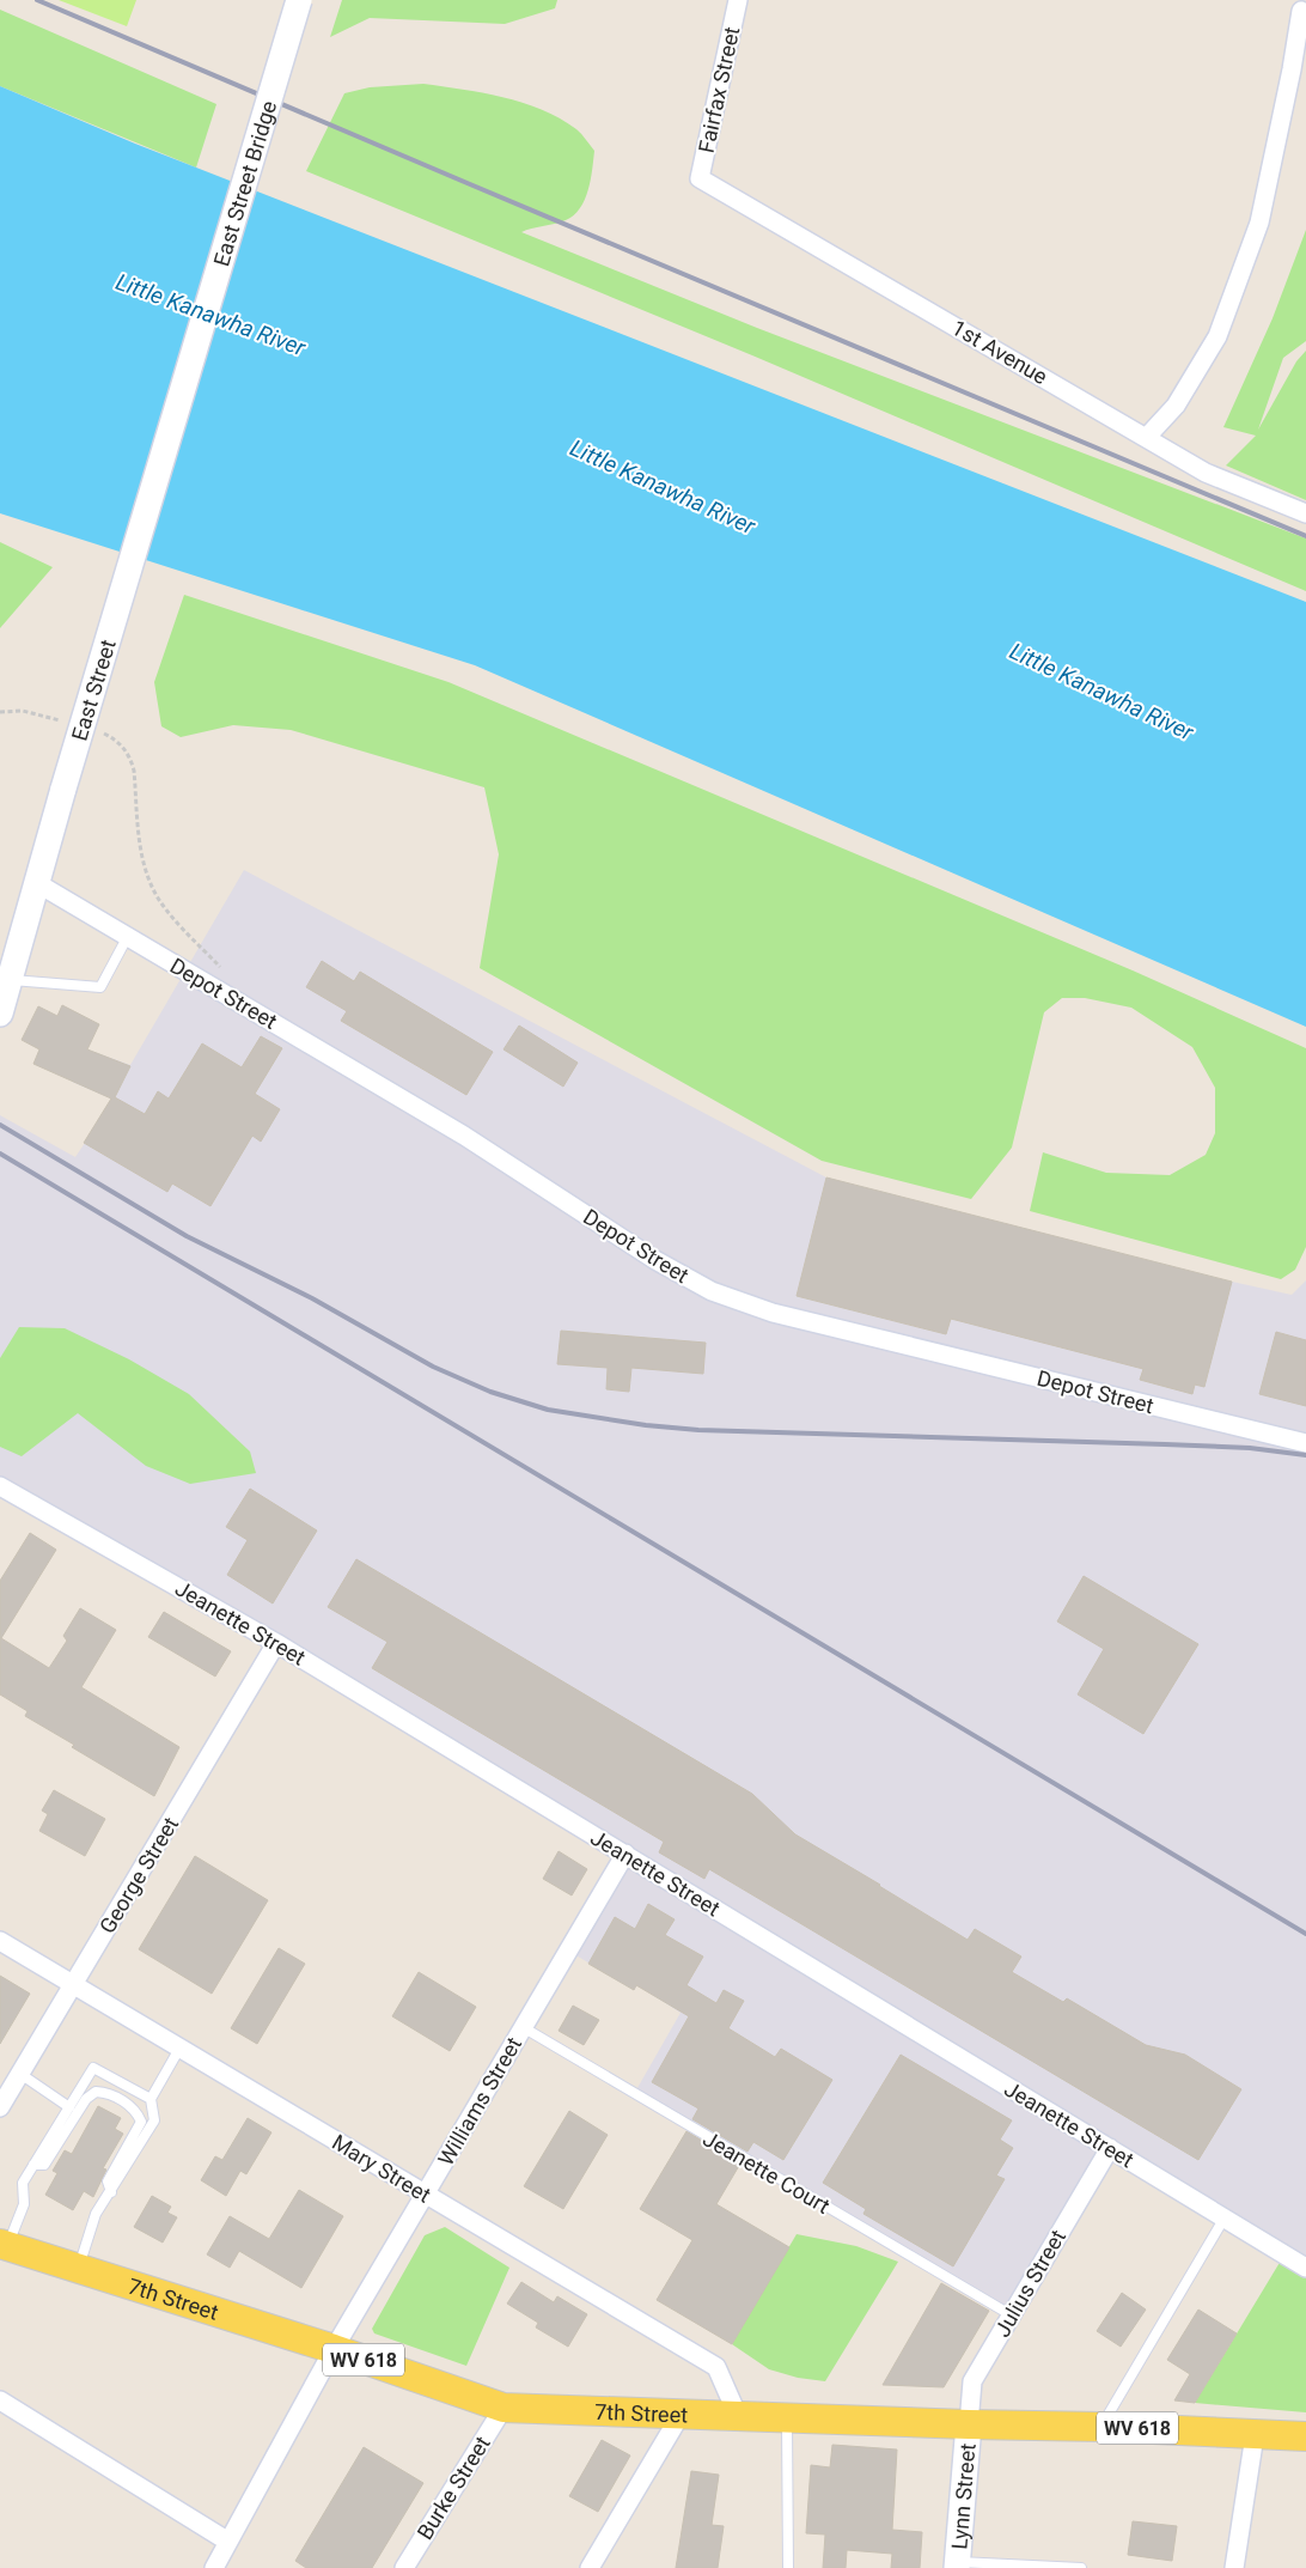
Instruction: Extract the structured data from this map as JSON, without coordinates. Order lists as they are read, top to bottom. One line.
{"streets":{"main road":["East Street Bridge","East Street","7th Street","WV 618","Lynn Street"],"street":["Fairfax Street","1st Avenue","Depot Street","Jeanette Street","George Street","Williams Street","Mary Street","Julius Street","Burke Street"],"lane":["Jeanette Court"]},"crossings":[["Fairfax Street","1st Avenue"],["East Street Bridge","East Street"],["East Street","Depot Street"],["Jeanette Street","George Street"],["Jeanette Street","Williams Street"],["Jeanette Street","Julius Street"],["George Street","Mary Street"],["Williams Street","Mary Street"],["Williams Street","Jeanette Court"],["Williams Street","7th Street"],["Mary Street","7th Street"],["Jeanette Court","Julius Street"],["Julius Street","7th Street"],["Julius Street","Lynn Street"],["7th Street","Burke Street"],["7th Street","Lynn Street"]],"water":["Little Kanawha River"]}
